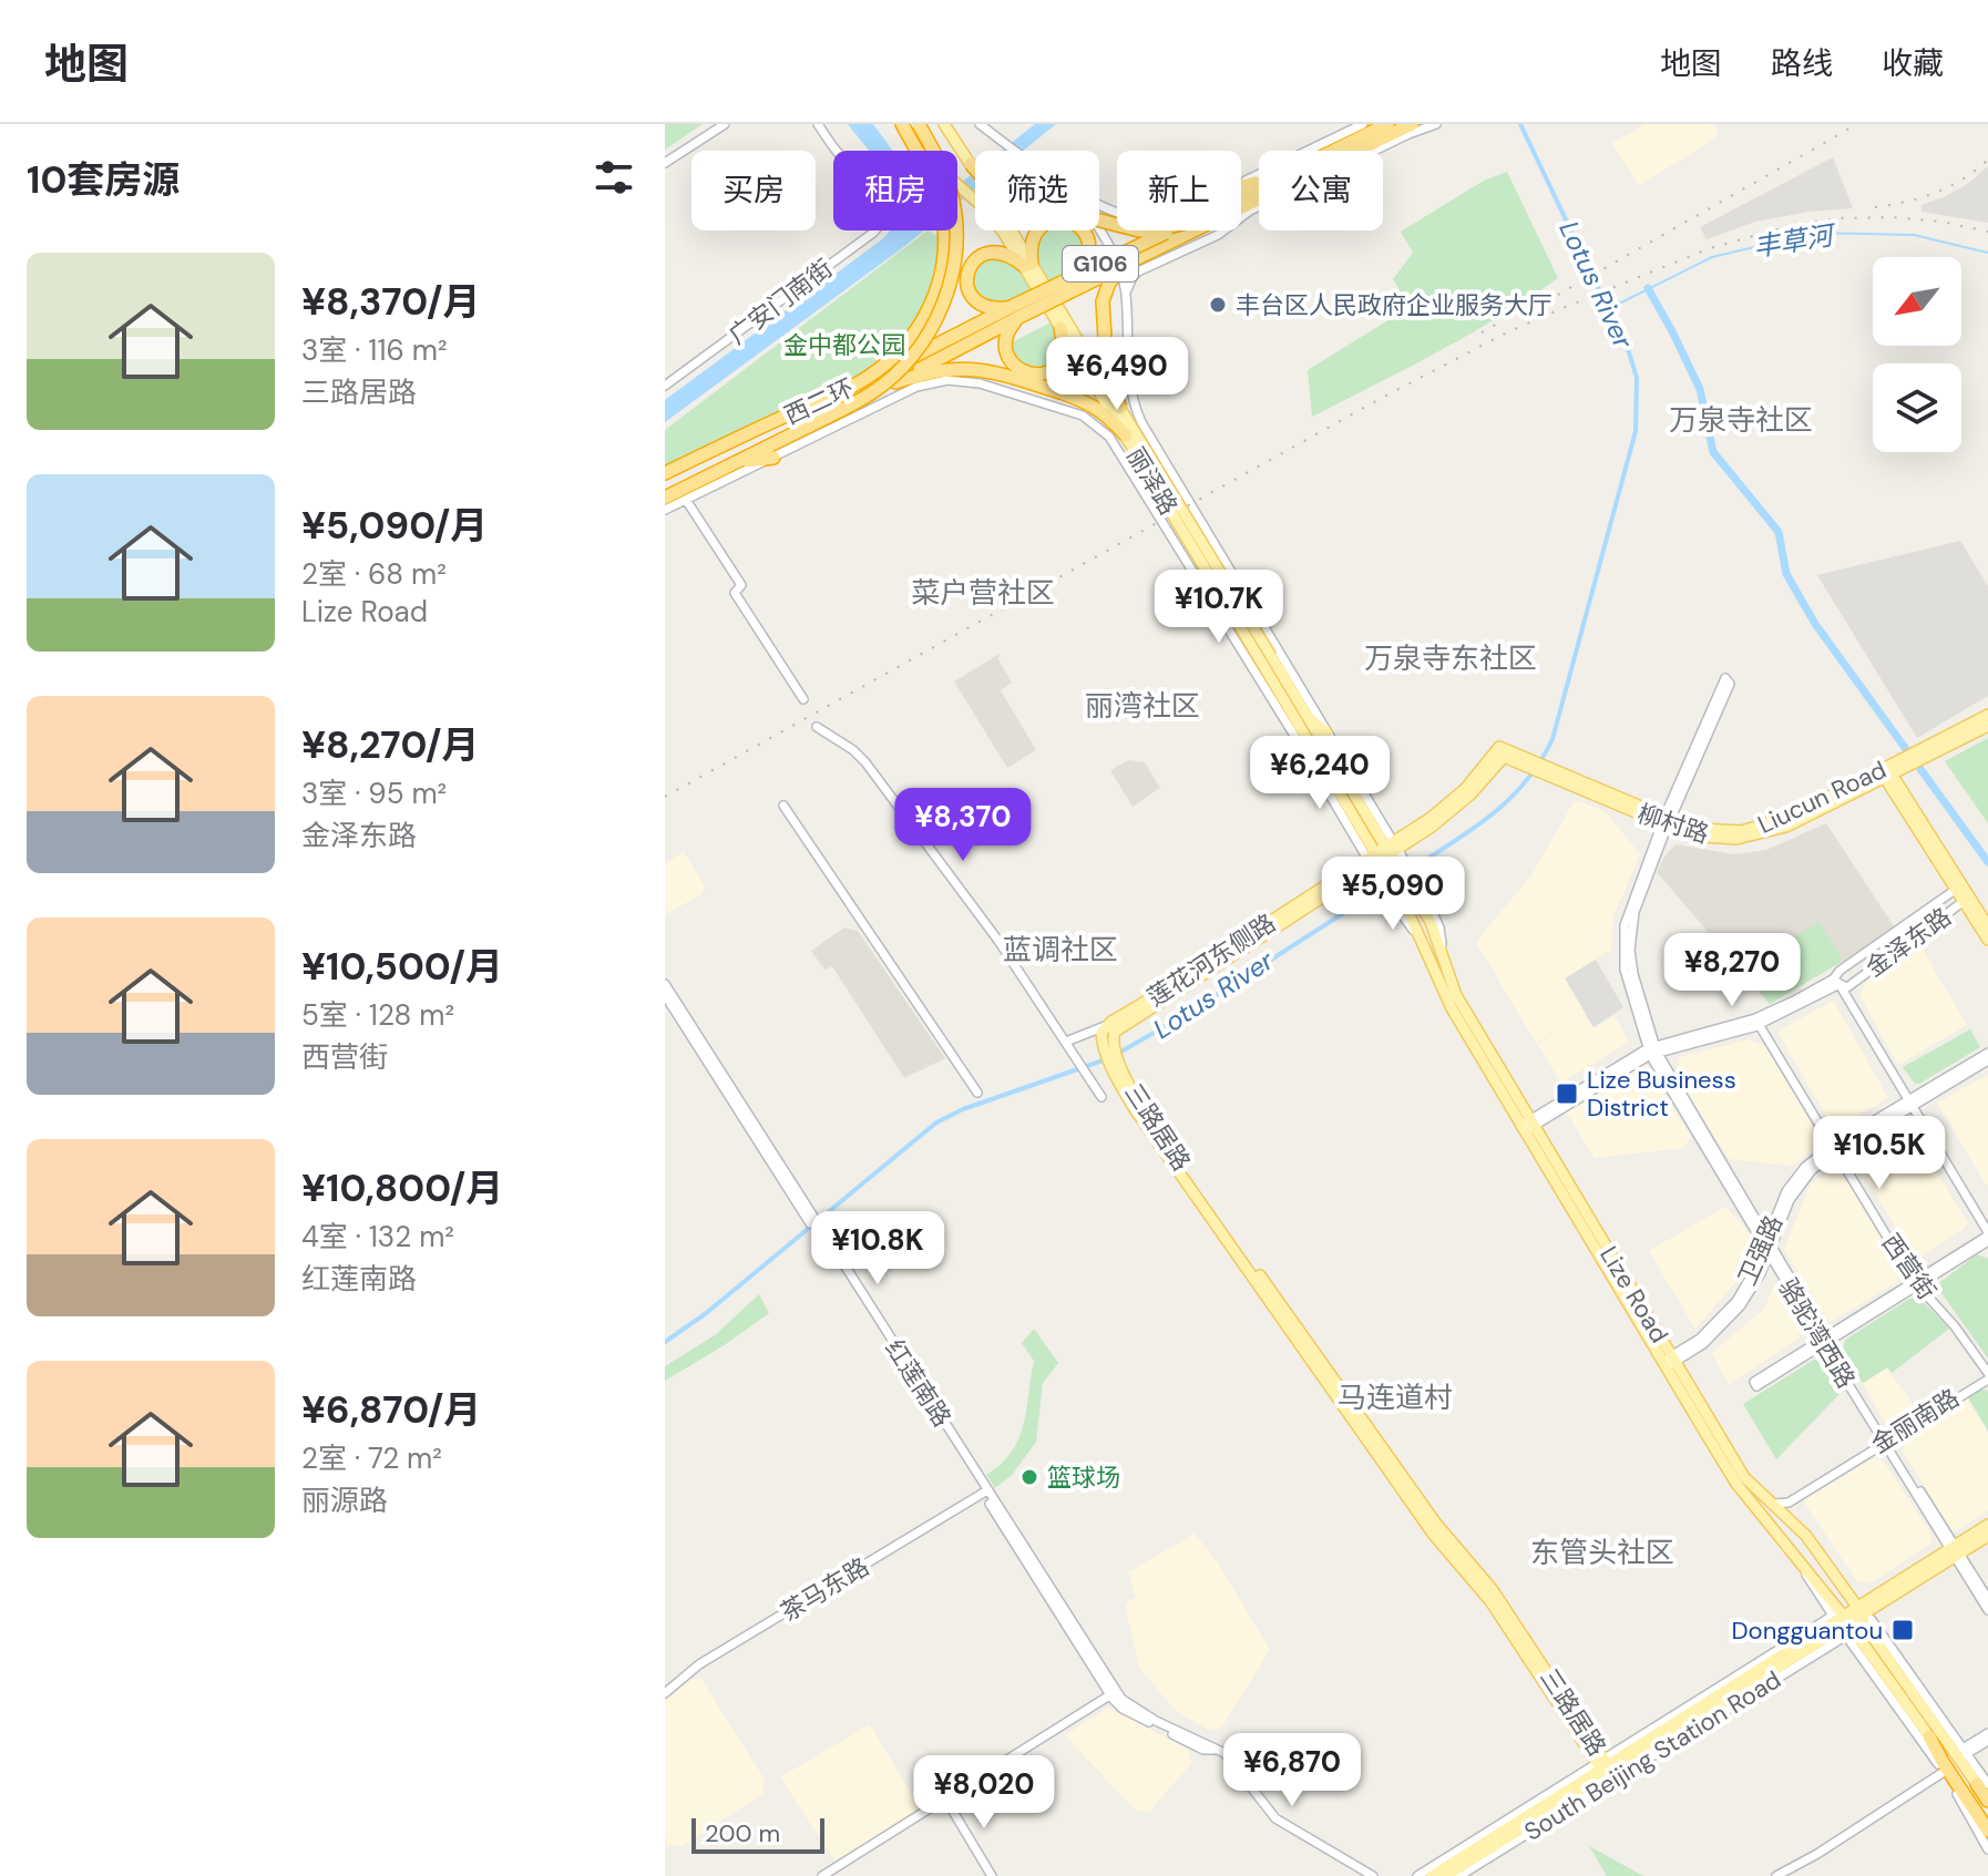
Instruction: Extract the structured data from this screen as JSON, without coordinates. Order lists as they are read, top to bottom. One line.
{"streets":{"highway":["G106","西二环"],"main road":["丽泽路","Liucun Road","莲花河东侧路","三路居路","Lize Road"],"street":["金泽东路","卫强路","西营街","骆驼湾西路","红莲南路","金丽南路","茶马东路","South Beijing Station Road"]},"crossings":[["G106","西二环"],["西二环","丽泽路"],["丽泽路","Lize Road"],["Liucun Road","莲花河东侧路"],["Liucun Road","骆驼湾西路"],["金泽东路","西营街"],["金泽东路","Lize Road"],["金泽东路","骆驼湾西路"],["莲花河东侧路","三路居路"],["莲花河东侧路","Lize Road"],["三路居路","South Beijing Station Road"],["卫强路","西营街"],["卫强路","Lize Road"],["卫强路","骆驼湾西路"],["西营街","金丽南路"],["Lize Road","金丽南路"],["Lize Road","South Beijing Station Road"],["骆驼湾西路","金丽南路"],["红莲南路","茶马东路"]],"districts":["万泉寺社区","菜户营社区","万泉寺东社区","丽湾社区","蓝调社区","马连道村","东管头社区"],"water":["丰草河","Lotus River"],"parks":["金中都公园"],"places":{"other":["丰台区人民政府企业服务大厅","篮球场"],"transit":["Lize Business District","Dongguantou"]},"scale_bar":"200 m","north":"bottom left","page":{"header":"地图","nav":["地图","路线","收藏"],"heading":"10套房源","chip":["买房","租房","筛选","新上","公寓"],"list":[{"name":"¥8,370/月","note":"3室 · 116 m² · 三路居路"},{"name":"¥5,090/月","note":"2室 · 68 m² · Lize Road"},{"name":"¥8,270/月","note":"3室 · 95 m² · 金泽东路"},{"name":"¥10,500/月","note":"5室 · 128 m² · 西营街"},{"name":"¥10,800/月","note":"4室 · 132 m² · 红莲南路"},{"name":"¥6,870/月","note":"2室 · 72 m² · 丽源路"}],"price":["¥6,490","¥10.7K","¥6,240","¥8,370","¥5,090","¥8,270","¥10.5K","¥10.8K","¥6,870","¥8,020"],"scale":"200 m"}}
